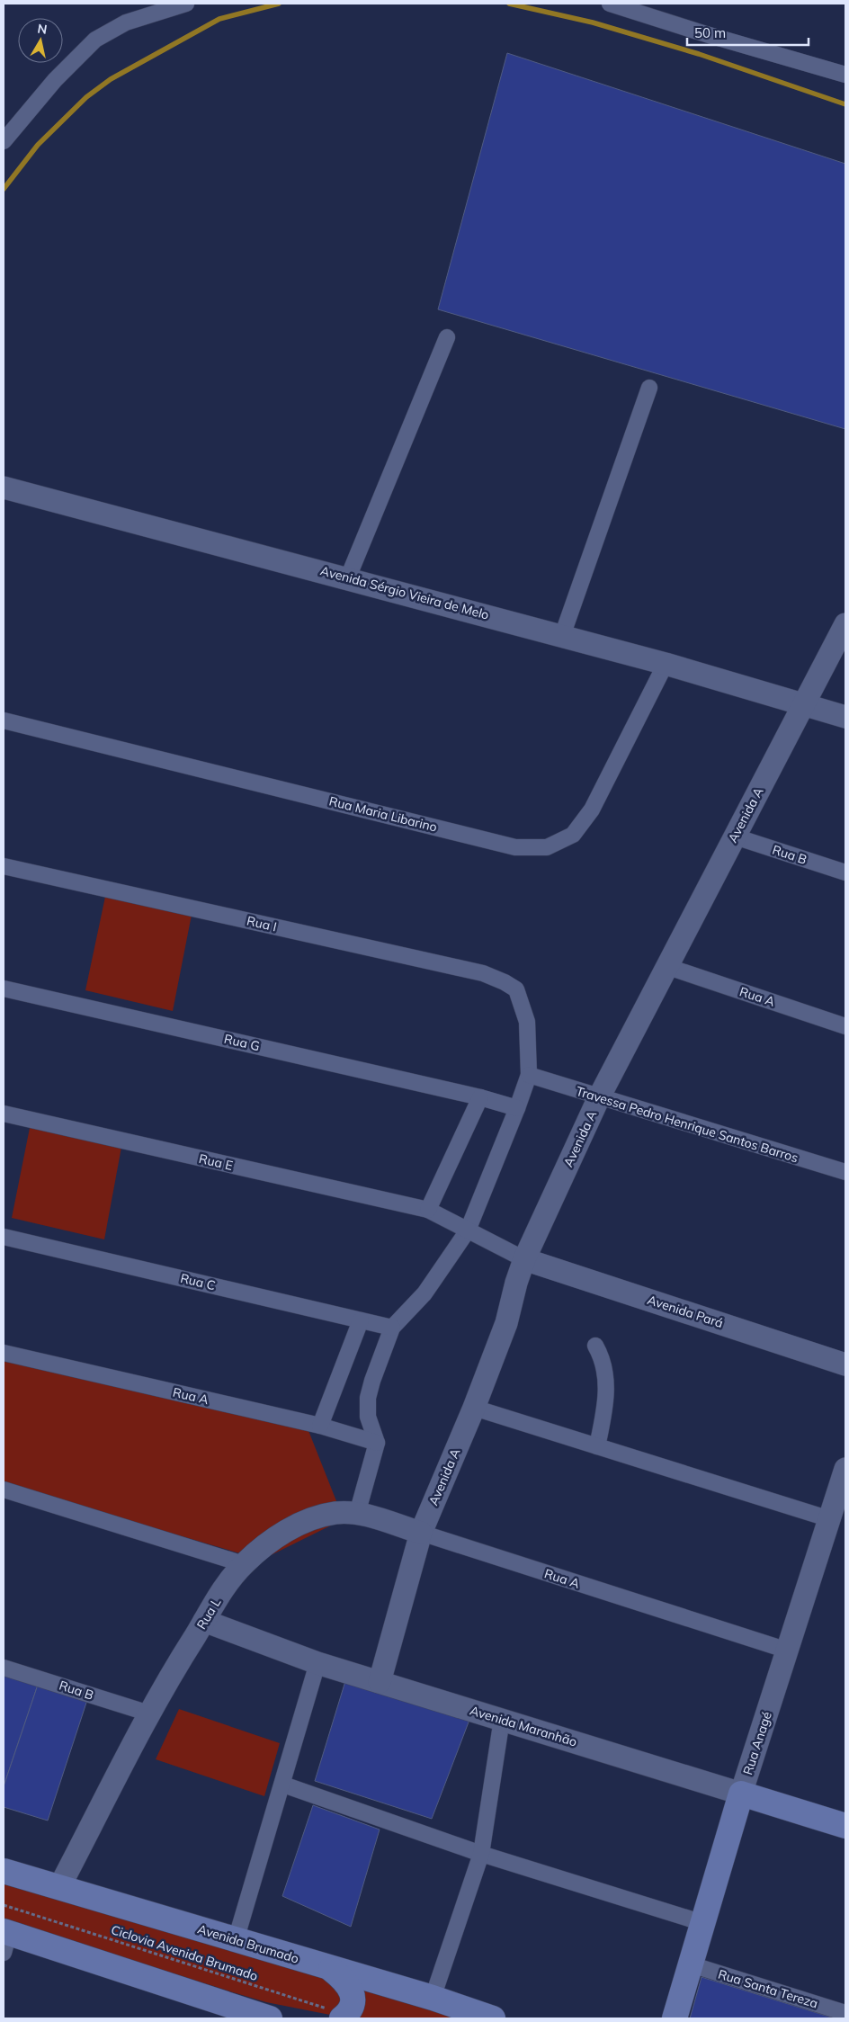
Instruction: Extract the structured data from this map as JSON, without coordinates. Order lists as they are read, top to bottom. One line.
{"streets":{"main road":["Avenida Maranhão","Rua Anagé","Avenida Brumado"],"street":["Avenida Sérgio Vieira de Melo","Rua Maria Libarino","Avenida A","Rua B","Rua I","Rua A","Rua G","Travessa Pedro Henrique Santos Barros","Rua E","Rua C","Avenida Pará","Rua L","Rua Santa Tereza"],"path":["Ciclovia Avenida Brumado"]},"crossings":[["Avenida Sérgio Vieira de Melo","Rua Maria Libarino"],["Avenida Sérgio Vieira de Melo","Avenida A"],["Avenida A","Rua B"],["Avenida A","Rua A"],["Avenida A","Travessa Pedro Henrique Santos Barros"],["Avenida A","Rua E"],["Avenida A","Avenida Pará"],["Avenida A","Avenida Maranhão"],["Rua B","Rua L"],["Rua I","Travessa Pedro Henrique Santos Barros"],["Rua A","Rua L"],["Rua A","Rua Anagé"],["Rua E","Avenida Pará"],["Rua L","Avenida Maranhão"],["Rua L","Avenida Brumado"],["Avenida Maranhão","Rua Anagé"],["Rua Anagé","Rua Santa Tereza"]],"scale_bar":"50 m","north":"top"}
